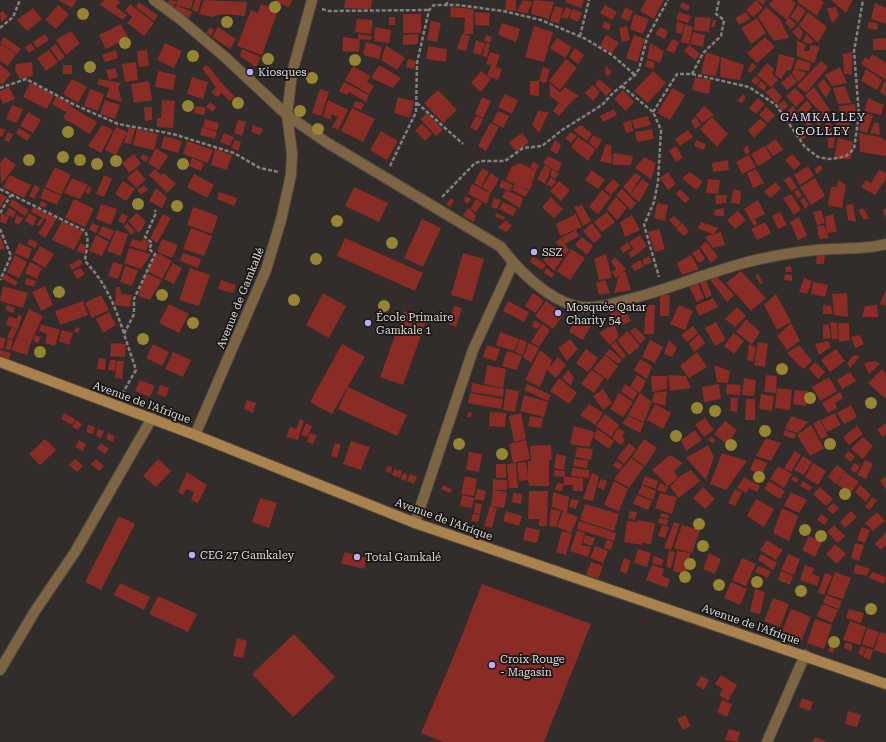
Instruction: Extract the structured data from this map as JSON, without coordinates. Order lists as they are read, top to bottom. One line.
{"streets":{"main road":["Avenue de l'Afrique"],"street":["Avenue de Gamkallé"]},"crossings":[["Avenue de Gamkallé","Avenue de l'Afrique"]],"districts":["GAMKALLEY GOLLEY"],"places":["Kiosques","SSZ","Mosquée Qatar Charity 54","École Primaire Gamkale 1","CEG 27 Gamkaley","Total Gamkalé","Croix Rouge - Magasin"]}
